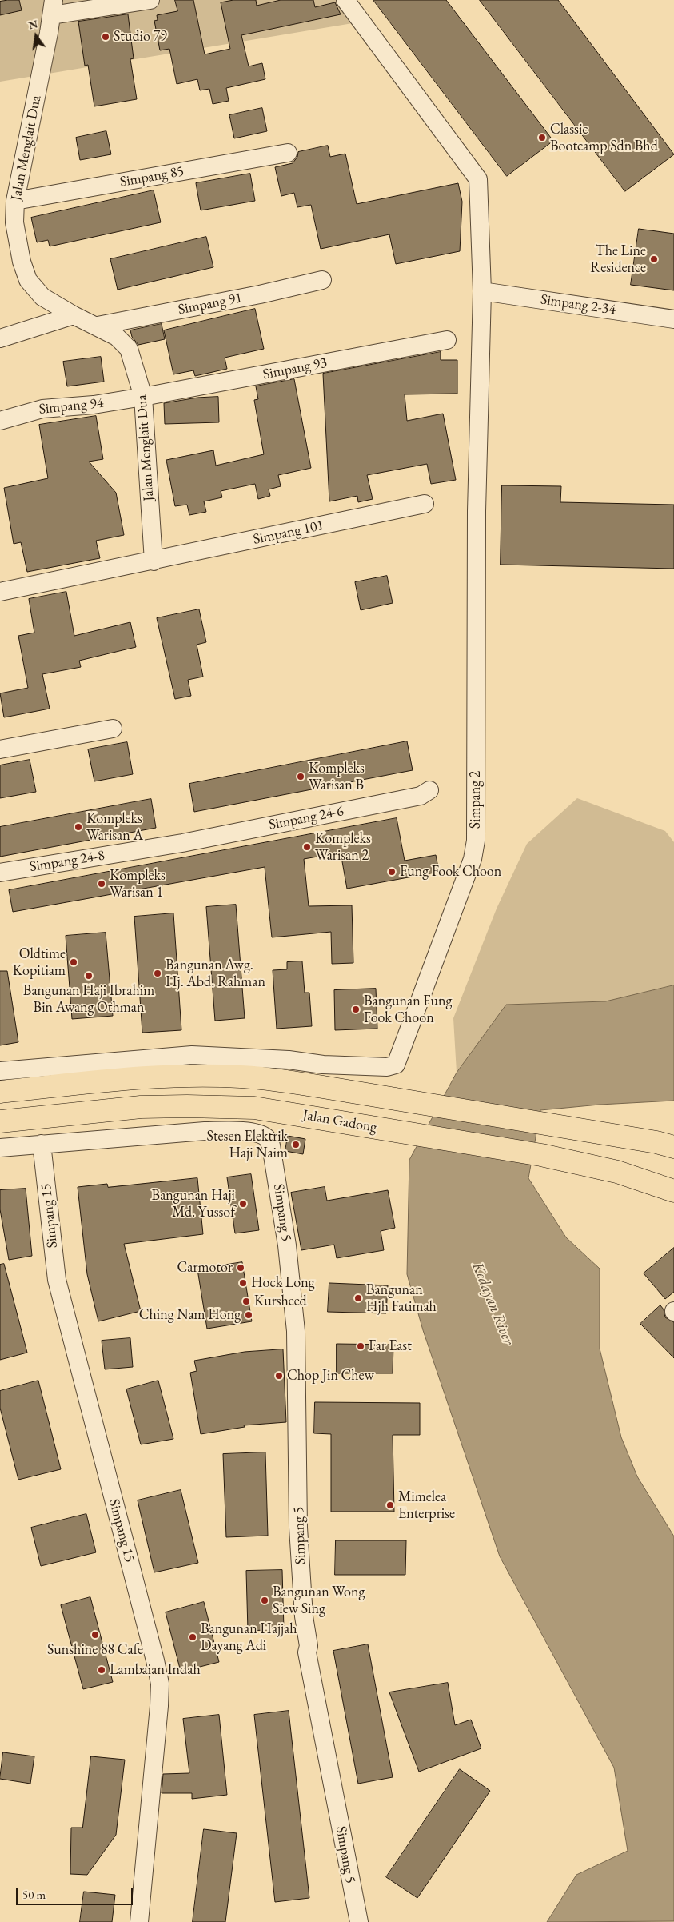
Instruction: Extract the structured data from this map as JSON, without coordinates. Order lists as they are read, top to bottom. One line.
{"streets":{"main road":["Jalan Gadong"],"street":["Jalan Menglait Dua","Simpang 85","Simpang 91","Simpang 2-34","Simpang 93","Simpang 94","Simpang 101","Simpang 2","Simpang 24-6","Simpang 24-8","Simpang 5","Simpang 15"]},"crossings":[["Jalan Menglait Dua","Simpang 85"],["Jalan Menglait Dua","Simpang 91"],["Jalan Menglait Dua","Simpang 93"],["Jalan Menglait Dua","Simpang 94"],["Jalan Menglait Dua","Simpang 101"],["Simpang 2-34","Simpang 2"],["Simpang 93","Simpang 94"],["Simpang 24-6","Simpang 24-8"],["Simpang 5","Simpang 15"]],"water":["Kedayan River"],"places":["Studio 79","Classic Bootcamp Sdn Bhd","The Line Residence","Kompleks Warisan B","Kompleks Warisan A","Kompleks Warisan 2","Fung Fook Choon","Kompleks Warisan 1","Oldtime Kopitiam","Bangunan Awg. Hj. Abd. Rahman","Bangunan Haji Ibrahim Bin Awang Othman","Bangunan Fung Fook Choon","Stesen Elektrik Haji Naim","Bangunan Haji Md. Yussof","Carmotor","Hock Long","Bangunan Hjh Fatimah","Kursheed","Ching Nam Hong","Far East","Chop Jin Chew","Mimelea Enterprise","Bangunan Wong Siew Sing","Sunshine 88 Cafe","Bangunan Hajjah Dayang Adi","Lambaian Indah"],"scale_bar":"50 m","north":"top"}
